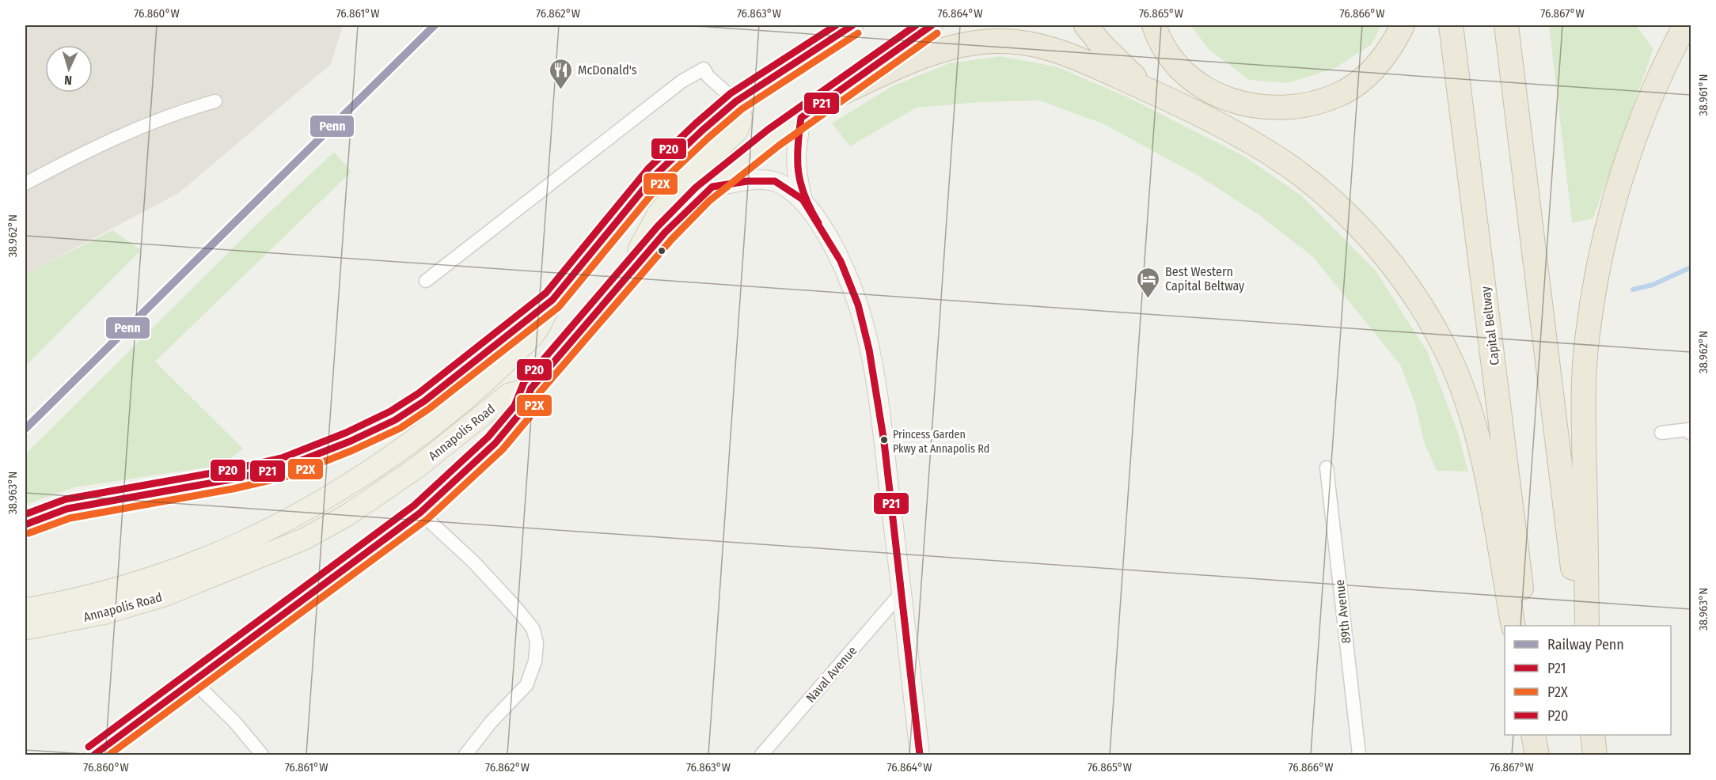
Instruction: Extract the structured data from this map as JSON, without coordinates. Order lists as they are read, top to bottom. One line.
{"streets":{"highway":["Capital Beltway"],"main road":["Annapolis Road"],"street":["89th Avenue","Naval Avenue"]},"places":{"restaurant":["McDonald's"],"hotel":["Best Western Capital Beltway"],"other":["Princess Garden Pkwy at Annapolis Rd"]},"lines":["rail line Penn","transit line P21","transit line P20","transit line P2X"],"legend":["Railway Penn","P21","P2X","P20"],"north":"bottom","coordinates":["76.860°W","76.861°W","76.862°W","76.863°W","76.864°W","76.865°W","76.866°W","76.867°W","38.961°N","38.962°N","38.963°N"]}
